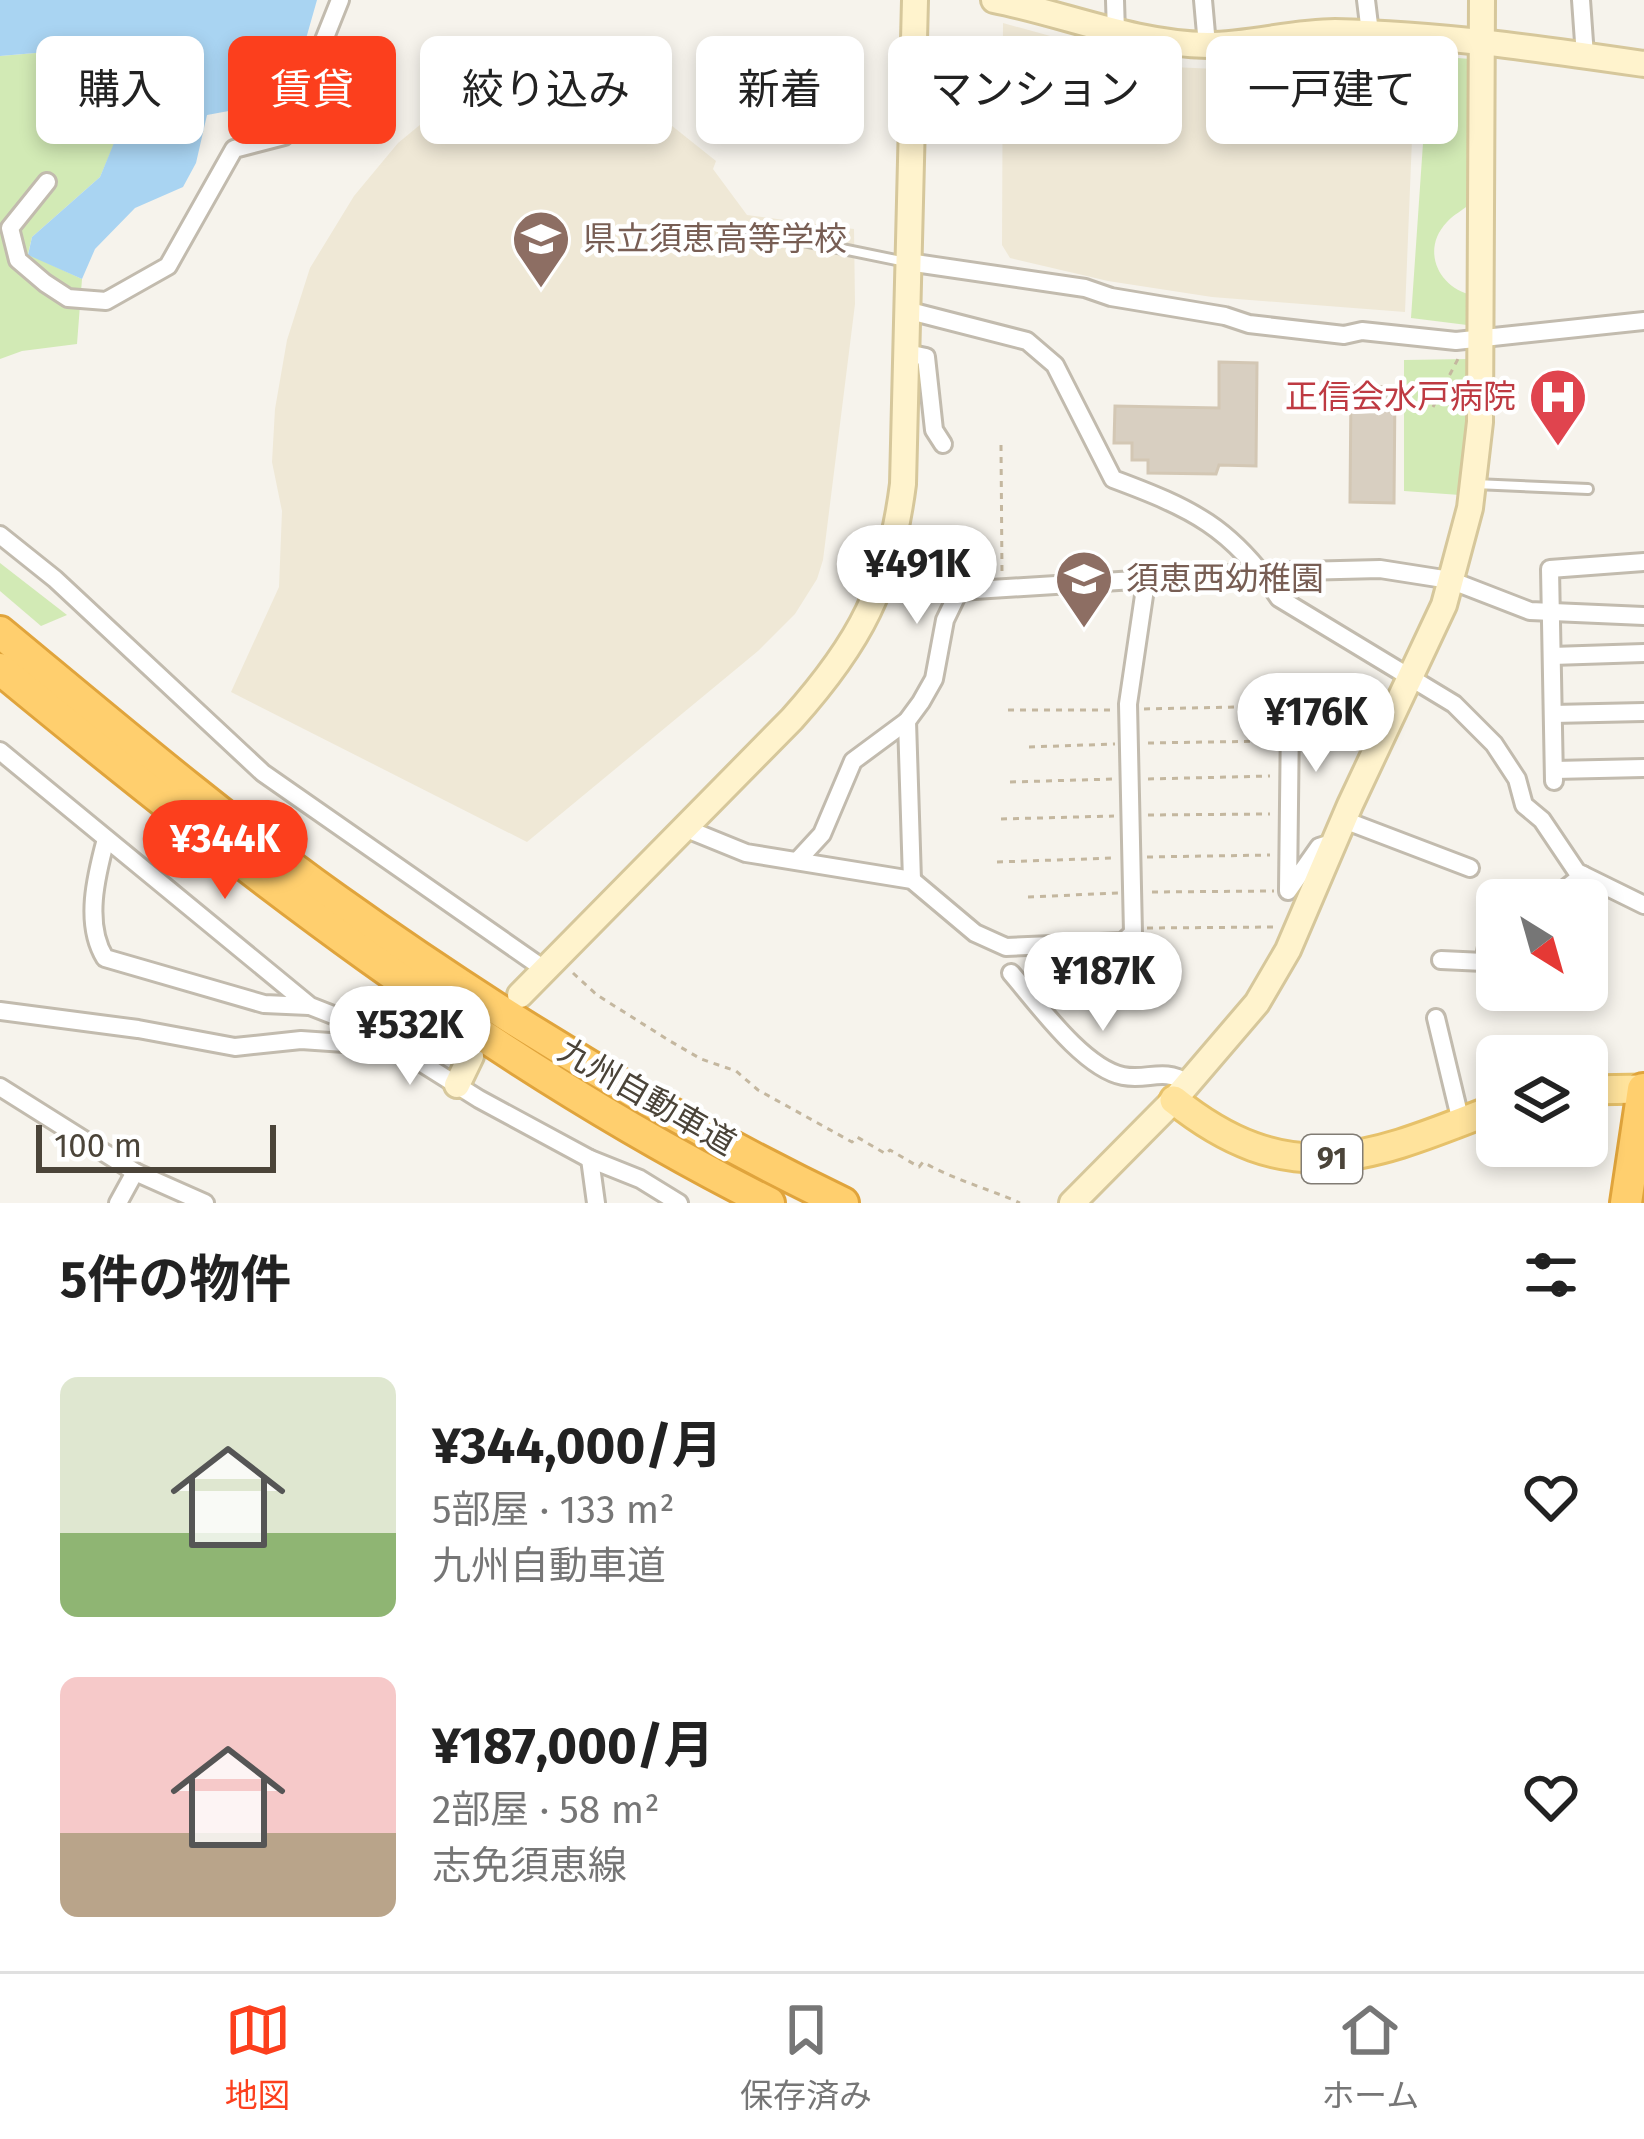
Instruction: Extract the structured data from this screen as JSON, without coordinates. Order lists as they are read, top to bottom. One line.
{"streets":{"highway":["九州自動車道"],"main road":["91"]},"places":{"school or university":["県立須恵高等学校","須恵西幼稚園"],"hospital":["正信会水戸病院"]},"scale_bar":"100 m","north":"bottom right","page":{"chip":["購入","賃貸","絞り込み","新着","マンション","一戸建て"],"price":["¥491K","¥176K","¥344K","¥187K","¥532K"],"scale":"100 m","heading":"5件の物件","list":[{"name":"¥344,000/月","note":"5部屋 · 133 m² · 九州自動車道"},{"name":"¥187,000/月","note":"2部屋 · 58 m² · 志免須恵線"}],"tabs":["地図","保存済み","ホーム"]}}
